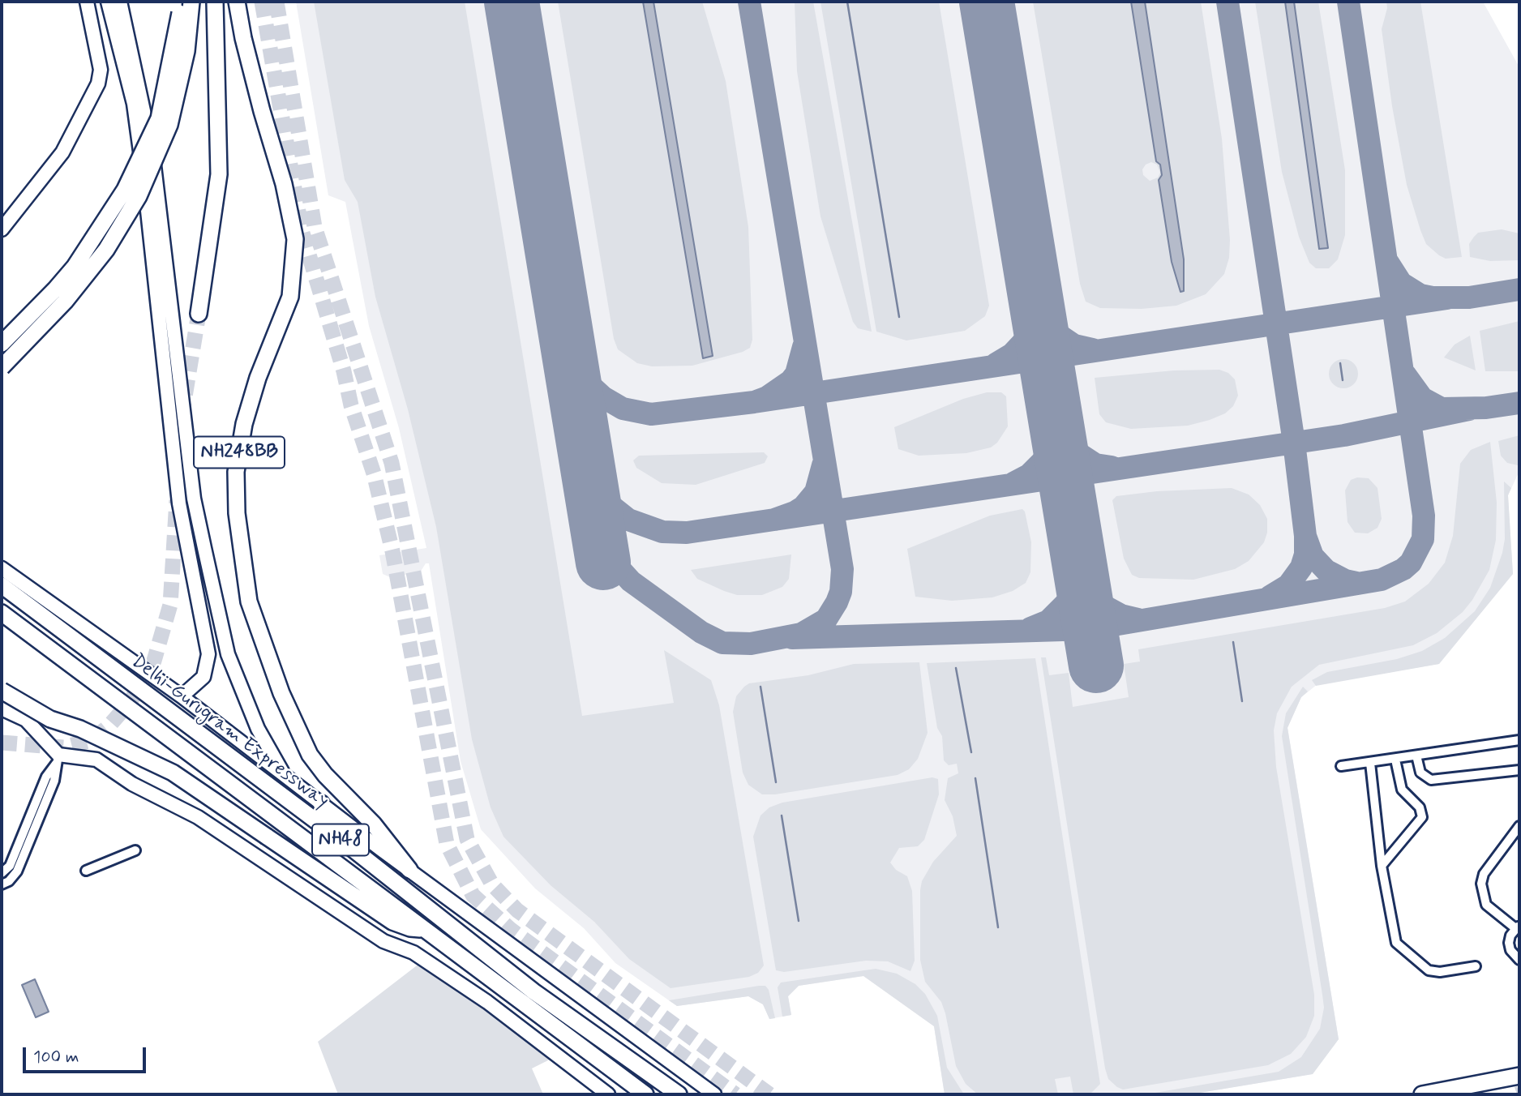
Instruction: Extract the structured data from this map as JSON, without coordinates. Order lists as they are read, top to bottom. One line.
{"streets":{"highway":["NH248BB","Delhi-Gurugram Expressway","NH48"]},"scale_bar":"100 m"}
